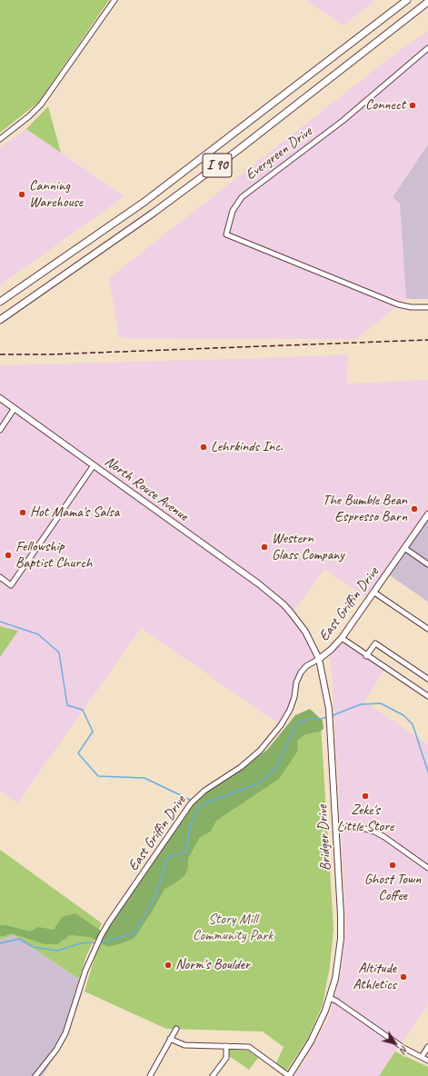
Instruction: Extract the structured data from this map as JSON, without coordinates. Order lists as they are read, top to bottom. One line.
{"streets":{"highway":["I 90"],"main road":["North Rouse Avenue","East Griffin Drive","Bridger Drive"],"street":["Evergreen Drive"]},"crossings":[["North Rouse Avenue","Bridger Drive"],["East Griffin Drive","Bridger Drive"]],"parks":["Story Mill Community Park"],"places":["Connect","Canning Warehouse","Lehrkinds Inc.","The Bumble Bean Espresso Barn","Hot Mama's Salsa","Western Glass Company","Fellowship Baptist Church","Zeke's Little Store","Ghost Town Coffee","Norm's Boulder","Altitude Athletics"],"north":"bottom right"}
